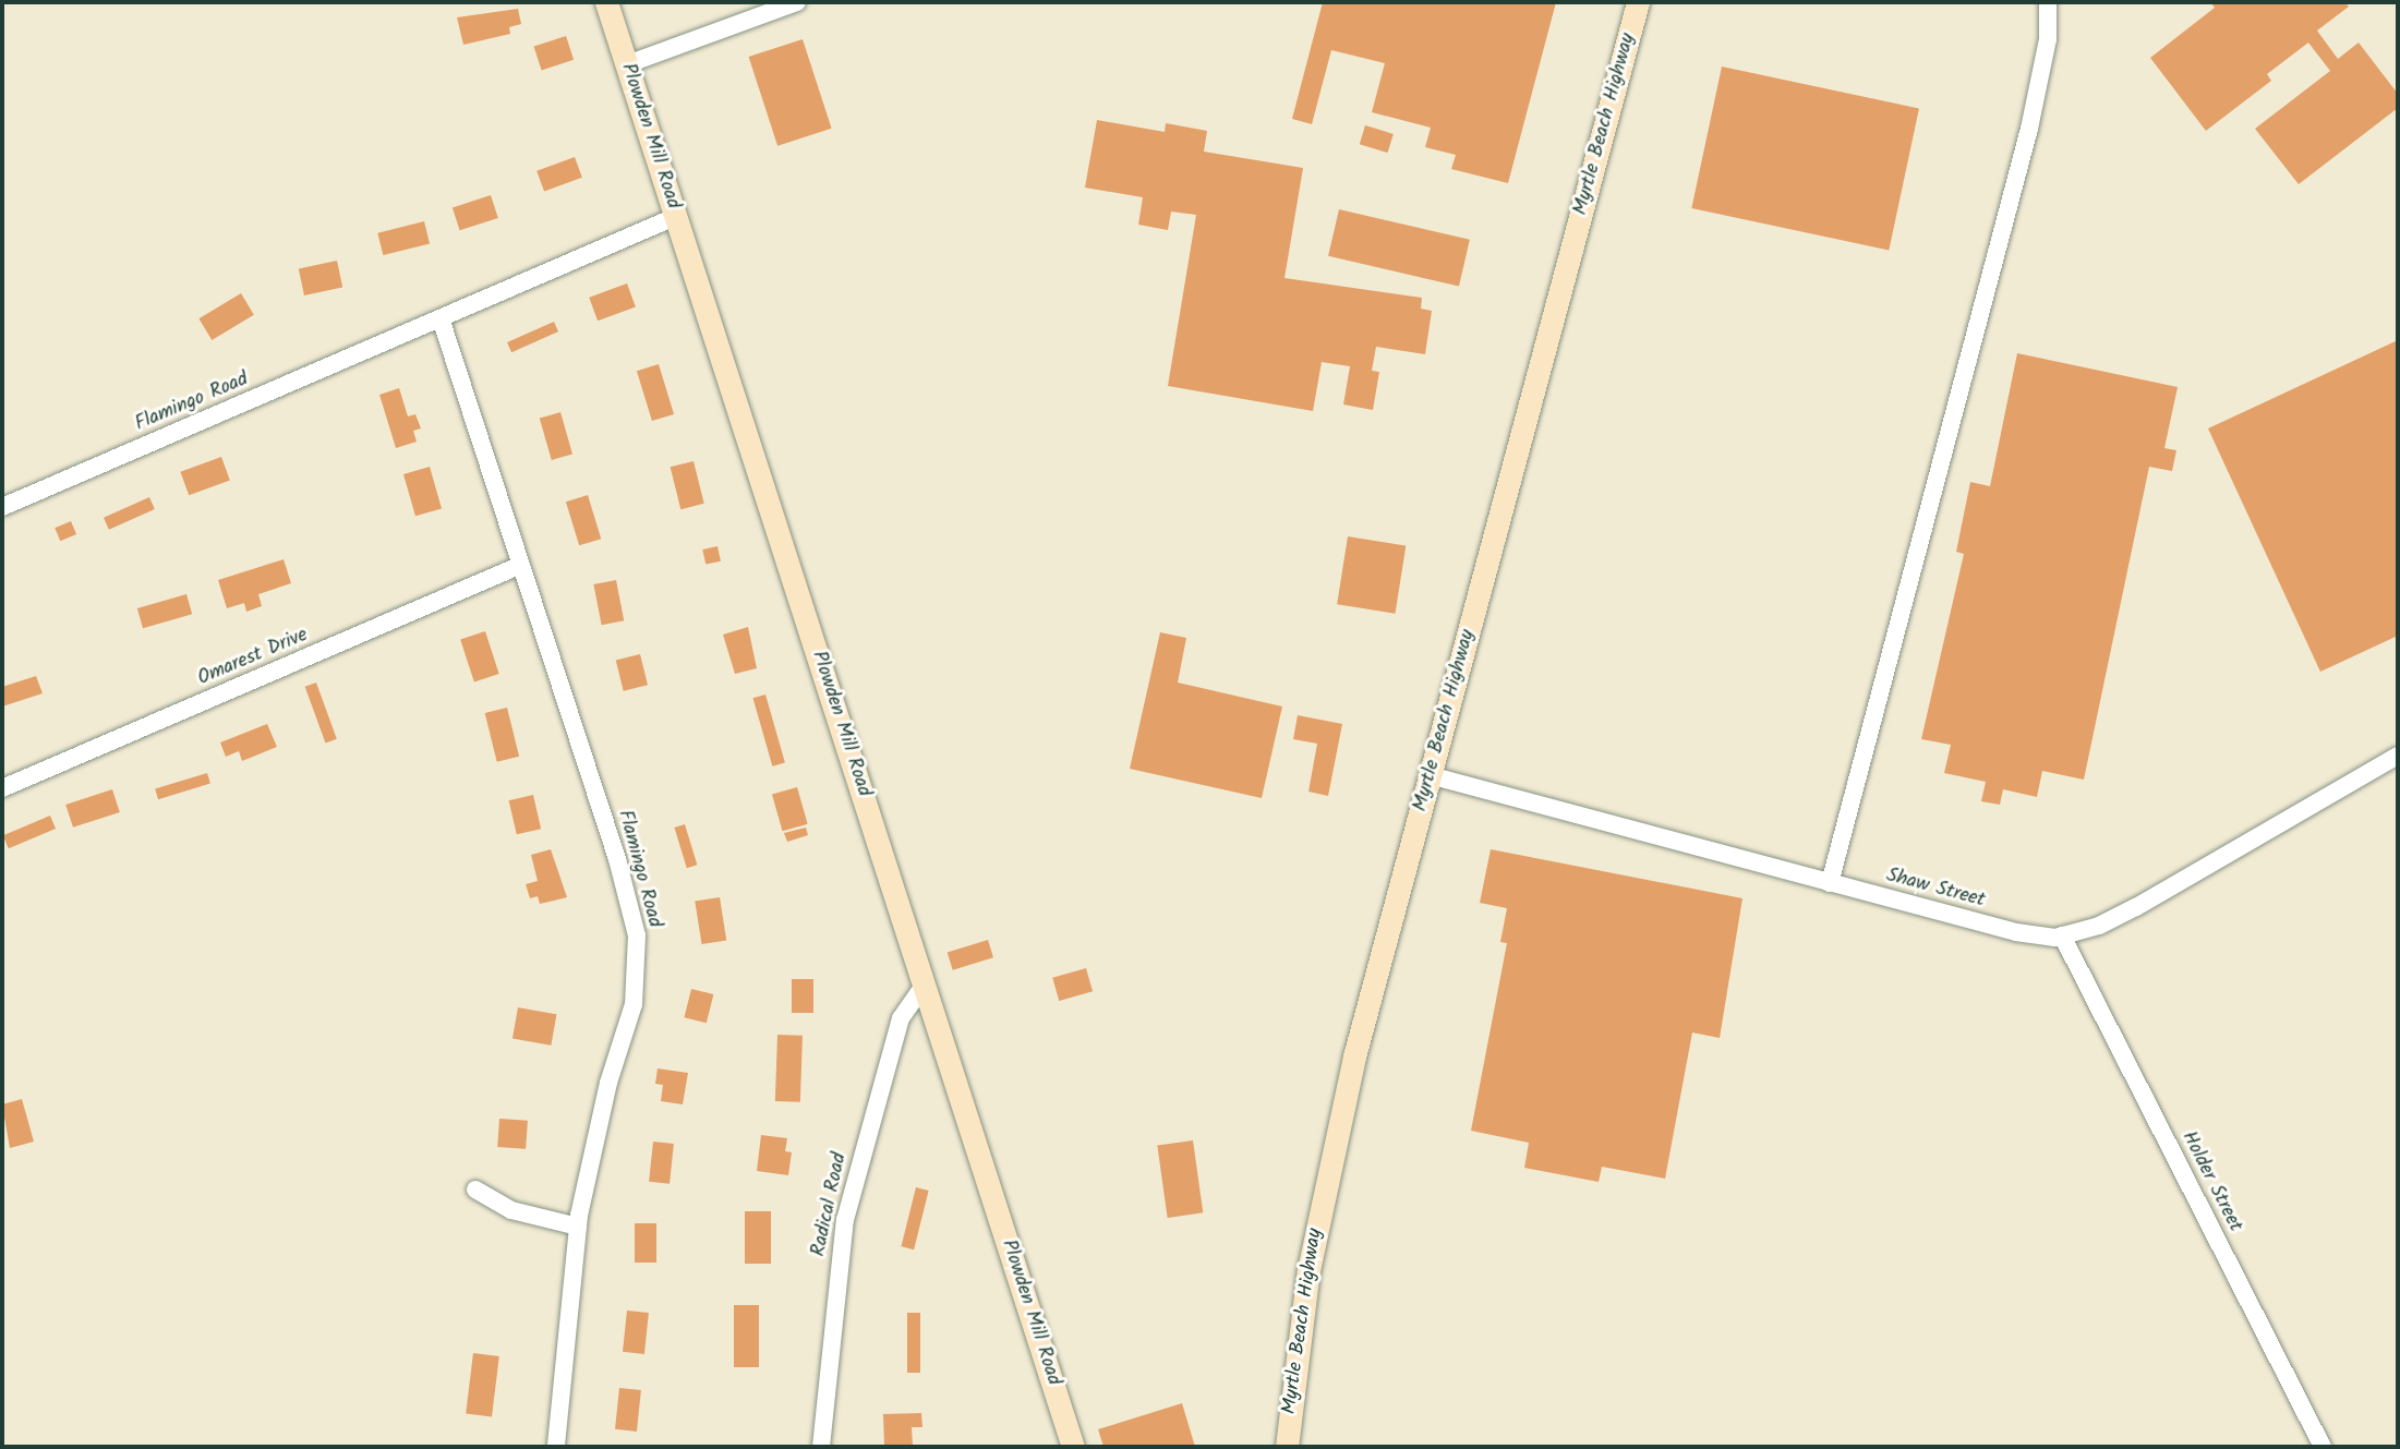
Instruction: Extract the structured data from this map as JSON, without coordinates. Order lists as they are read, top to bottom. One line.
{"streets":{"street":["Myrtle Beach Highway","Plowden Mill Road","Flamingo Road","Omarest Drive","Shaw Street","Holder Street","Radical Road"]},"crossings":[["Myrtle Beach Highway","Shaw Street"],["Plowden Mill Road","Flamingo Road"],["Plowden Mill Road","Radical Road"],["Flamingo Road","Omarest Drive"],["Shaw Street","Holder Street"]]}
